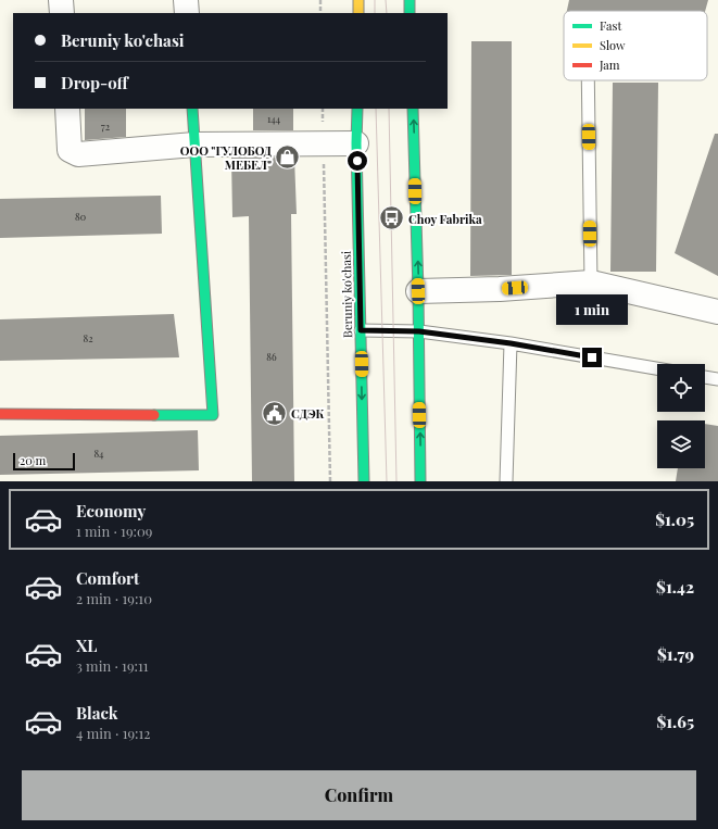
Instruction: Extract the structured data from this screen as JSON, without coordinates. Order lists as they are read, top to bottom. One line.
{"streets":{"main road":["Beruniy ko'chasi"]},"places":{"shop":["ООО \"ГУЛОБОД МЕБЕЛ\""],"bus stop":["Choy Fabrika"],"public building":["СДЭК"]},"house_numbers":["144","72","80","82","86","84"],"legend":["Fast","Slow","Jam"],"scale_bar":"20 m","page":{"banner":["Beruniy ko'chasi","Drop-off"],"bubble":"1 min","scale":"20 m","list":[{"name":"Economy","note":"1 min · 19:09","value":"$1.05"},{"name":"Comfort","note":"2 min · 19:10","value":"$1.42"},{"name":"XL","note":"3 min · 19:11","value":"$1.79"},{"name":"Black","note":"4 min · 19:12","value":"$1.65"}],"buttons":"Confirm"}}
